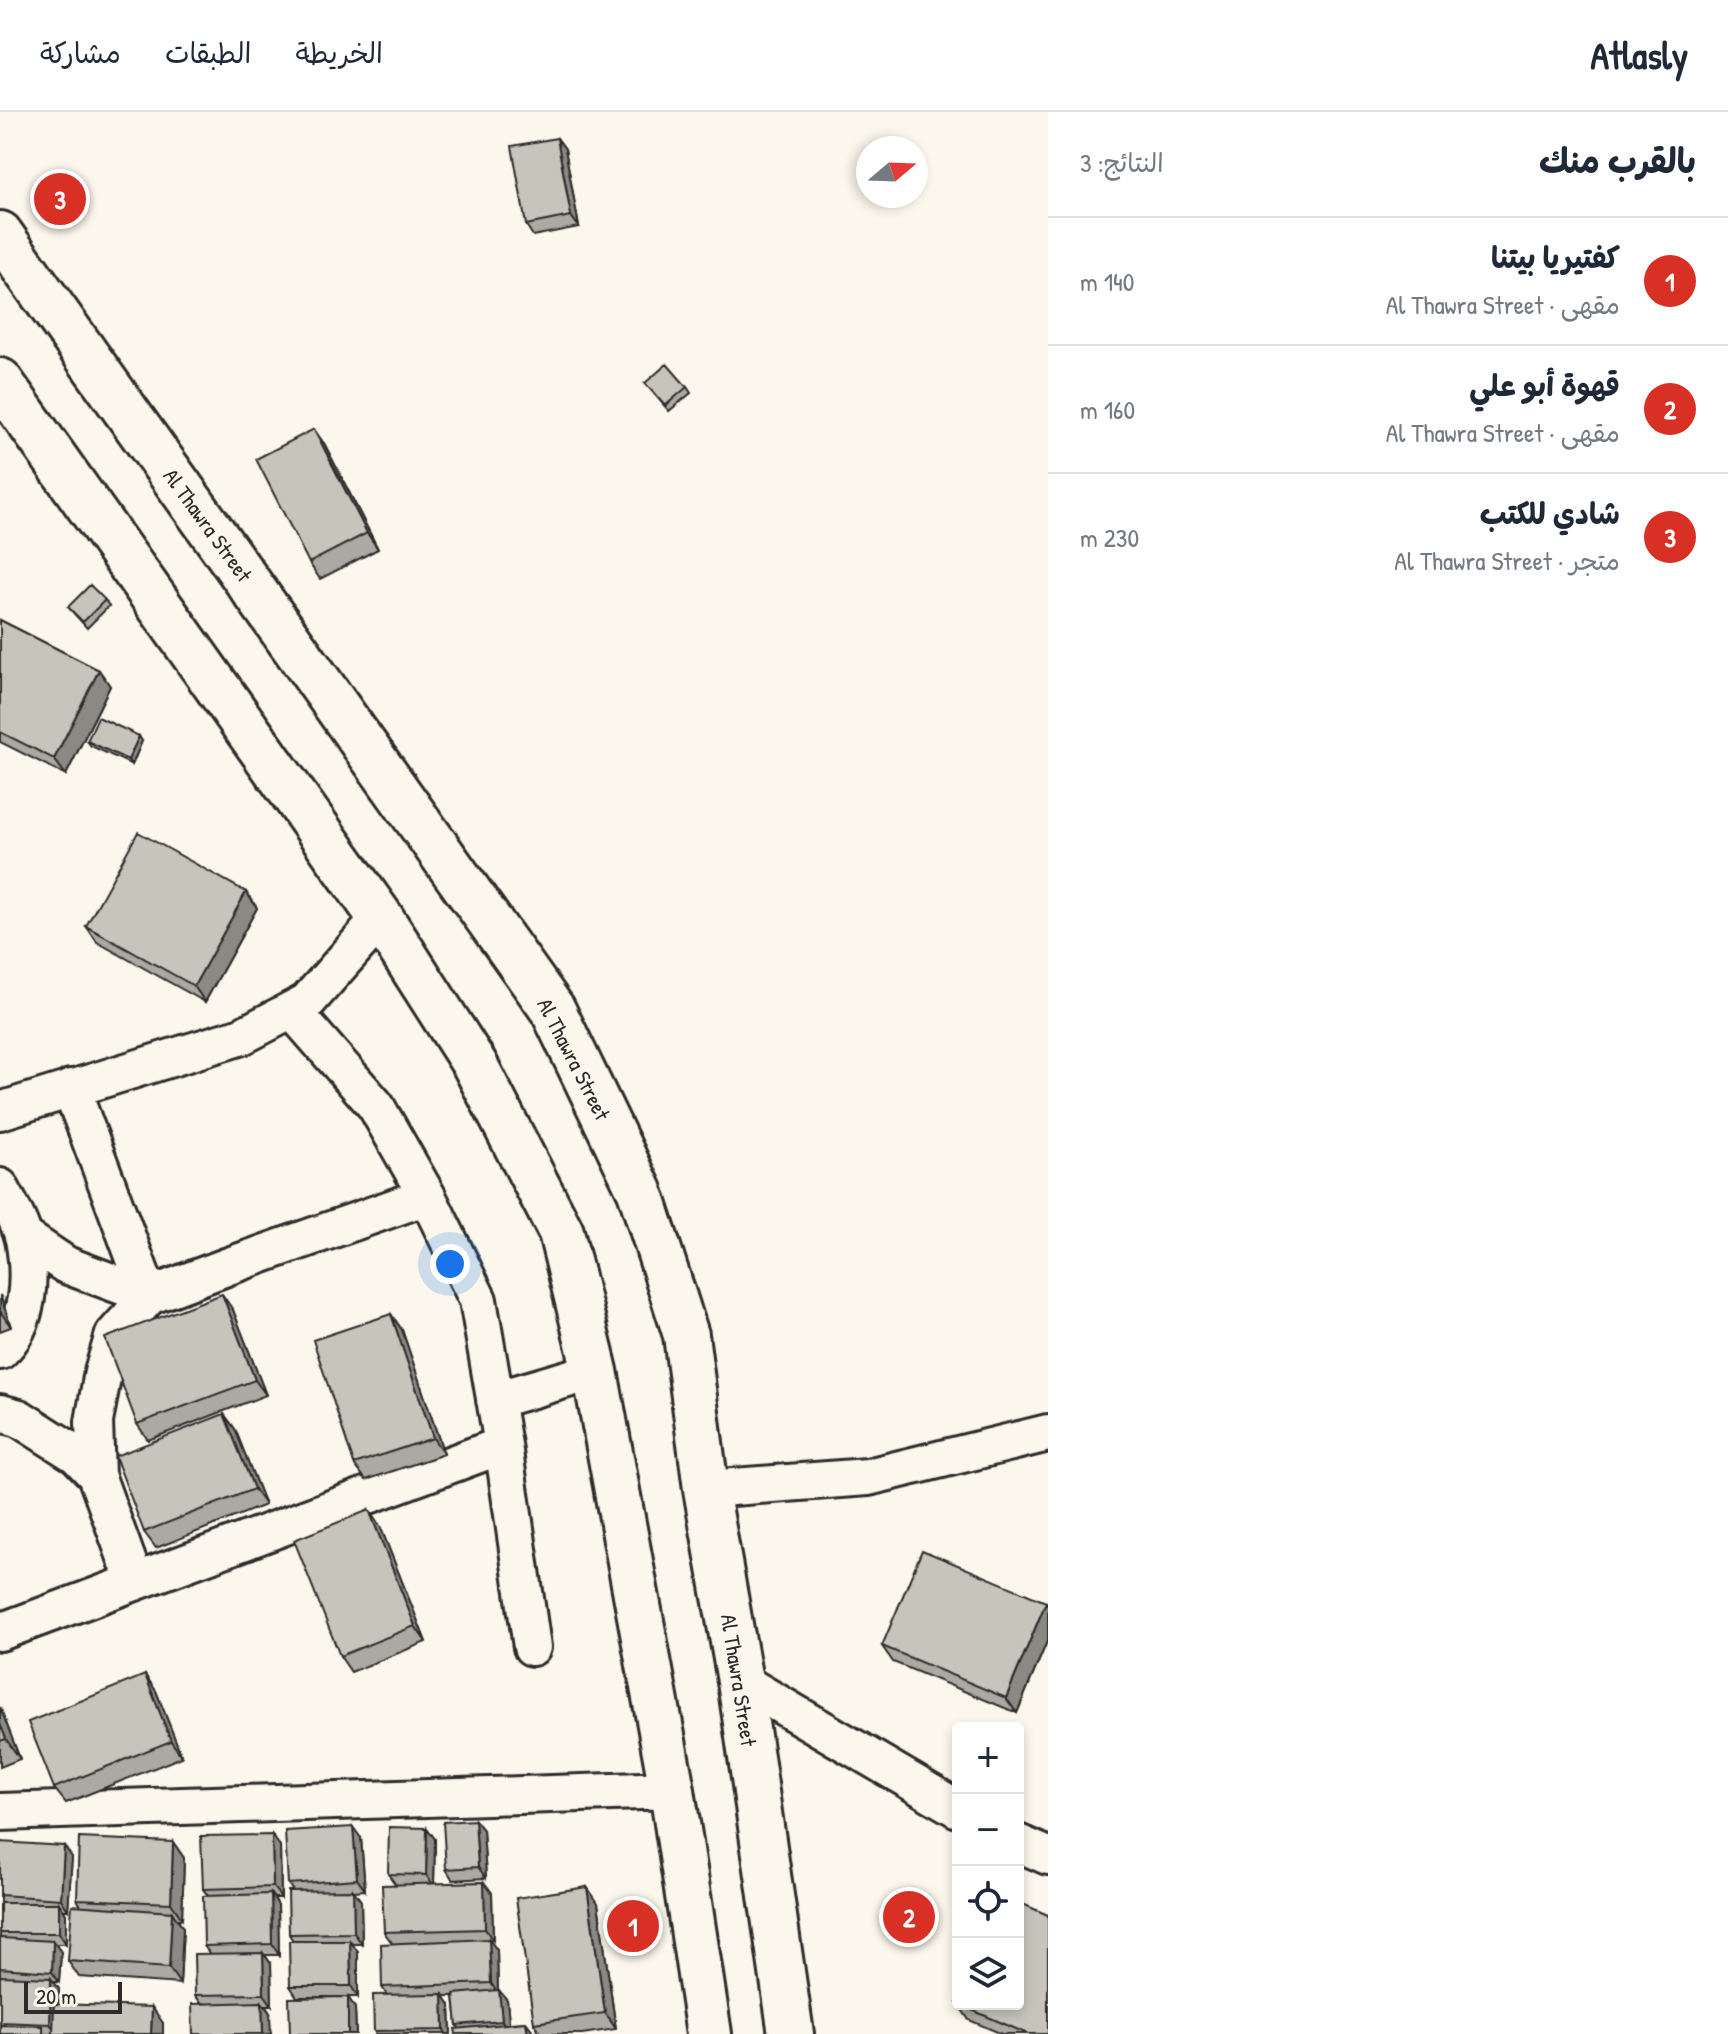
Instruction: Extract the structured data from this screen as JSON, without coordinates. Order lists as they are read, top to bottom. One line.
{"streets":{"main road":["Al Thawra Street"]},"scale_bar":"20 m","north":"right","page":{"header":"Atlasly","nav":["الخريطة","الطبقات","مشاركة"],"heading":["بالقرب منك","النتائج: 3"],"pins":["3","2","1"],"list":[{"mark":"1","name":"كفتيريا بيتنا","note":"مقهى · Al Thawra Street","value":"140 m"},{"mark":"2","name":"قهوة أبو علي","note":"مقهى · Al Thawra Street","value":"160 m"},{"mark":"3","name":"شادي للكتب","note":"متجر · Al Thawra Street","value":"230 m"}],"map_buttons":["+","−"],"scale":"20 m"}}
